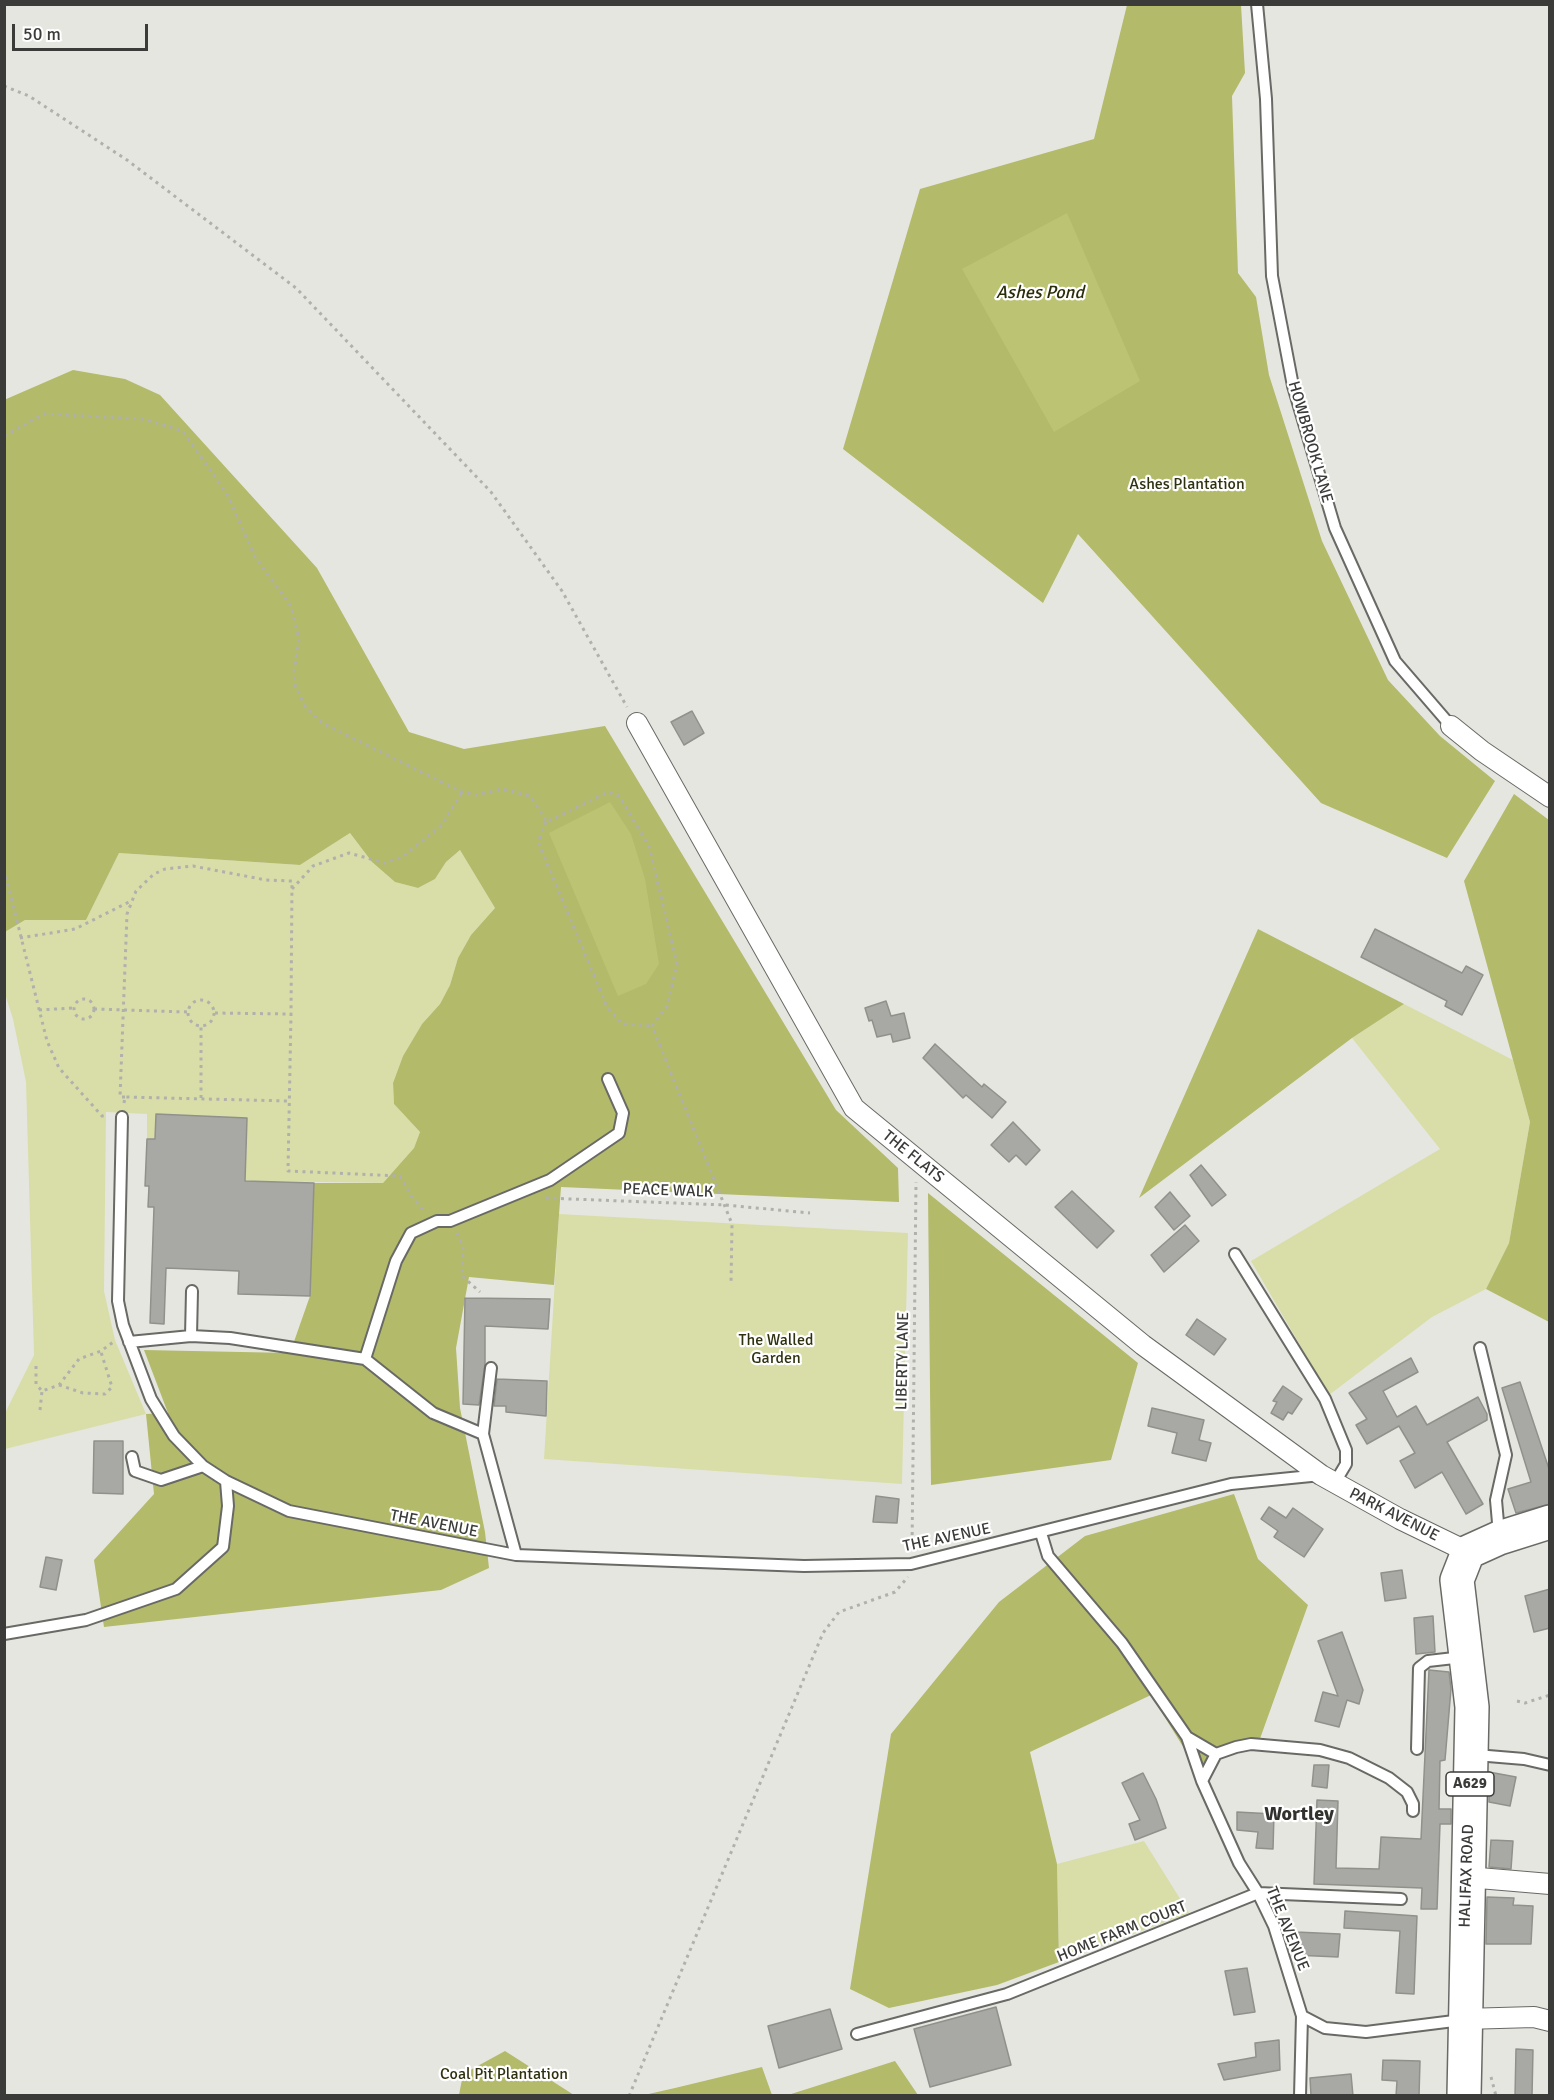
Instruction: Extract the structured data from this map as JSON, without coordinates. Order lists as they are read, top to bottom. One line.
{"streets":{"highway":["A629","HALIFAX ROAD"],"street":["HOWBROOK LANE","THE FLATS","PARK AVENUE"],"lane":["THE AVENUE","HOME FARM COURT"],"path":["PEACE WALK","LIBERTY LANE"]},"crossings":[["THE FLATS","LIBERTY LANE"],["THE FLATS","PARK AVENUE"],["THE FLATS","THE AVENUE"],["LIBERTY LANE","THE AVENUE"],["PARK AVENUE","THE AVENUE"],["PARK AVENUE","HALIFAX ROAD"],["THE AVENUE","HOME FARM COURT"]],"districts":["Wortley"],"water":["Ashes Pond"],"parks":["Ashes Plantation","The Walled Garden","Coal Pit Plantation"],"scale_bar":"50 m"}
